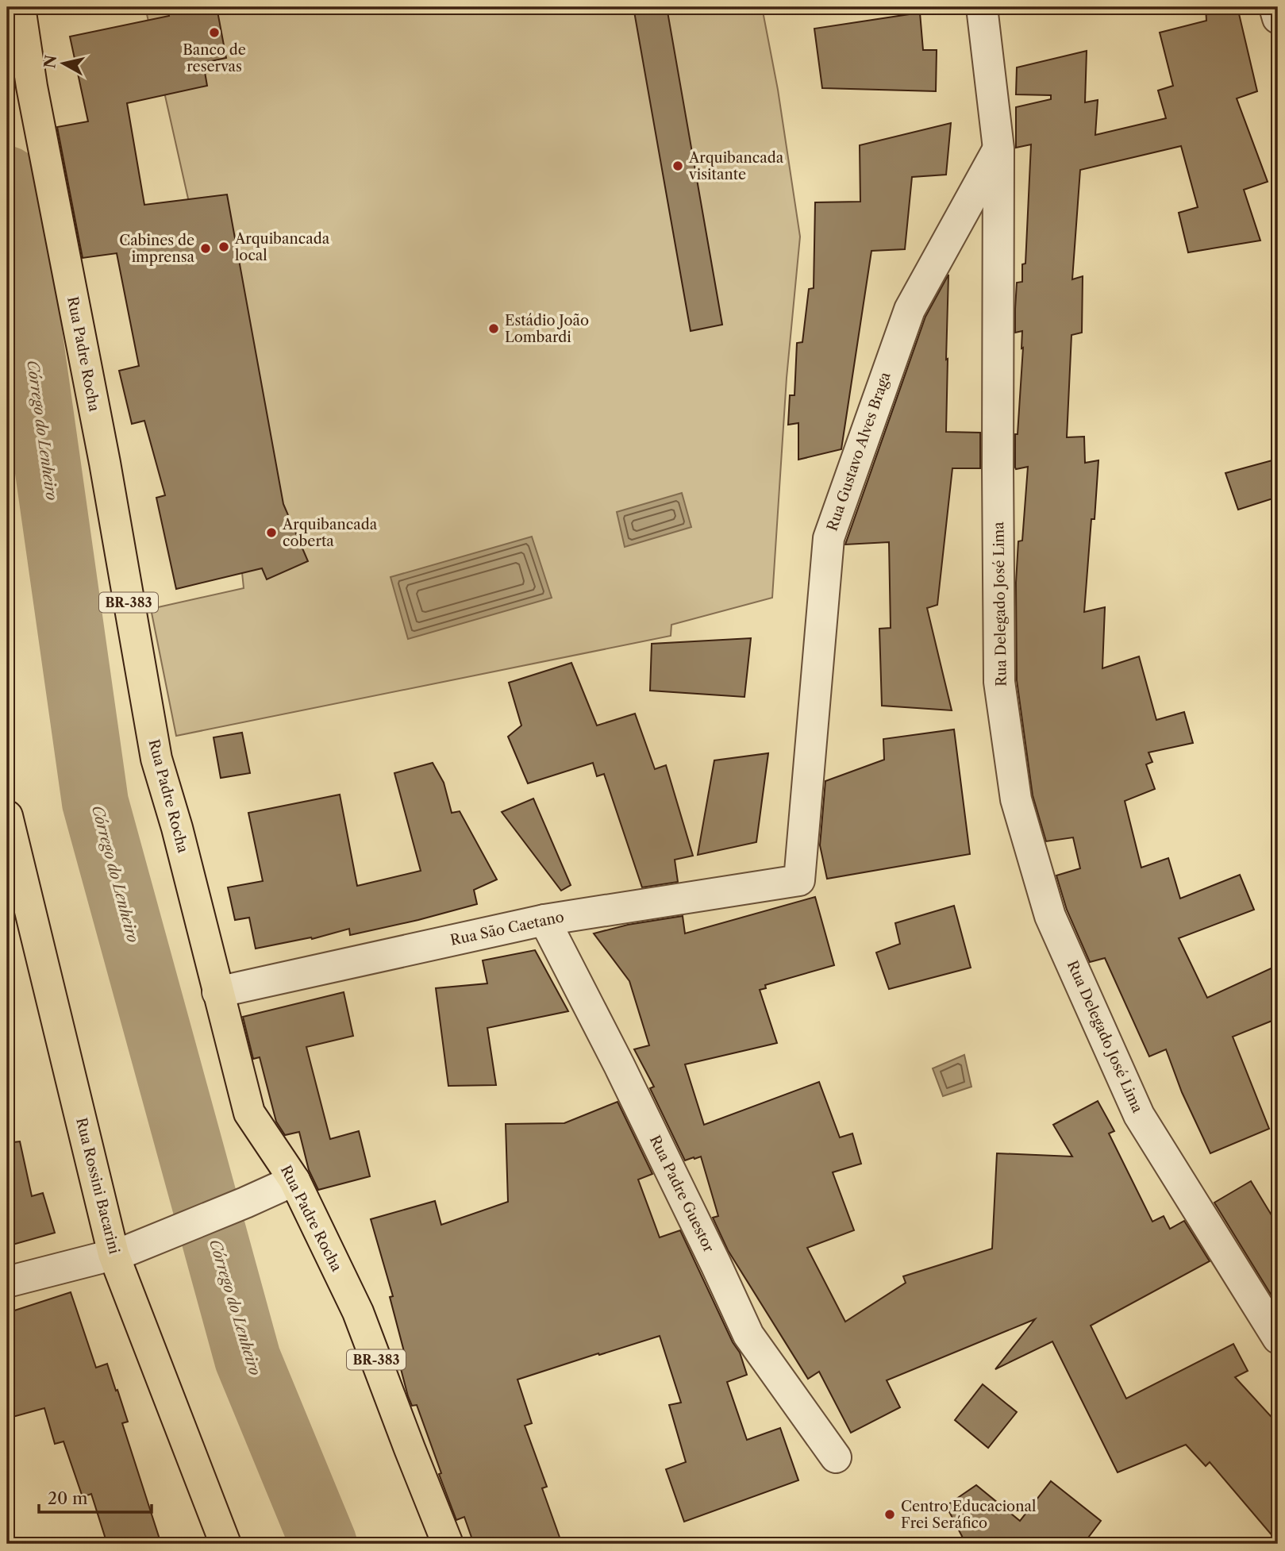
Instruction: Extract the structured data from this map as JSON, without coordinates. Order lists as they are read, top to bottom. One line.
{"streets":{"main road":["Rua Padre Rocha","BR-383","Rua Rossini Bacarini"],"street":["Rua Gustavo Alves Braga","Rua Delegado José Lima","Rua São Caetano","Rua Padre Guestor"]},"crossings":[["Rua Padre Rocha","Rua São Caetano"],["Rua Gustavo Alves Braga","Rua Delegado José Lima"],["Rua Gustavo Alves Braga","Rua São Caetano"],["Rua São Caetano","Rua Padre Guestor"]],"water":["Córrego do Lenheiro"],"places":["Banco de reservas","Arquibancada visitante","Arquibancada local","Cabines de imprensa","Estádio João Lombardi","Arquibancada coberta","Centro Educacional Frei Seráfico"],"scale_bar":"20 m","north":"left"}
